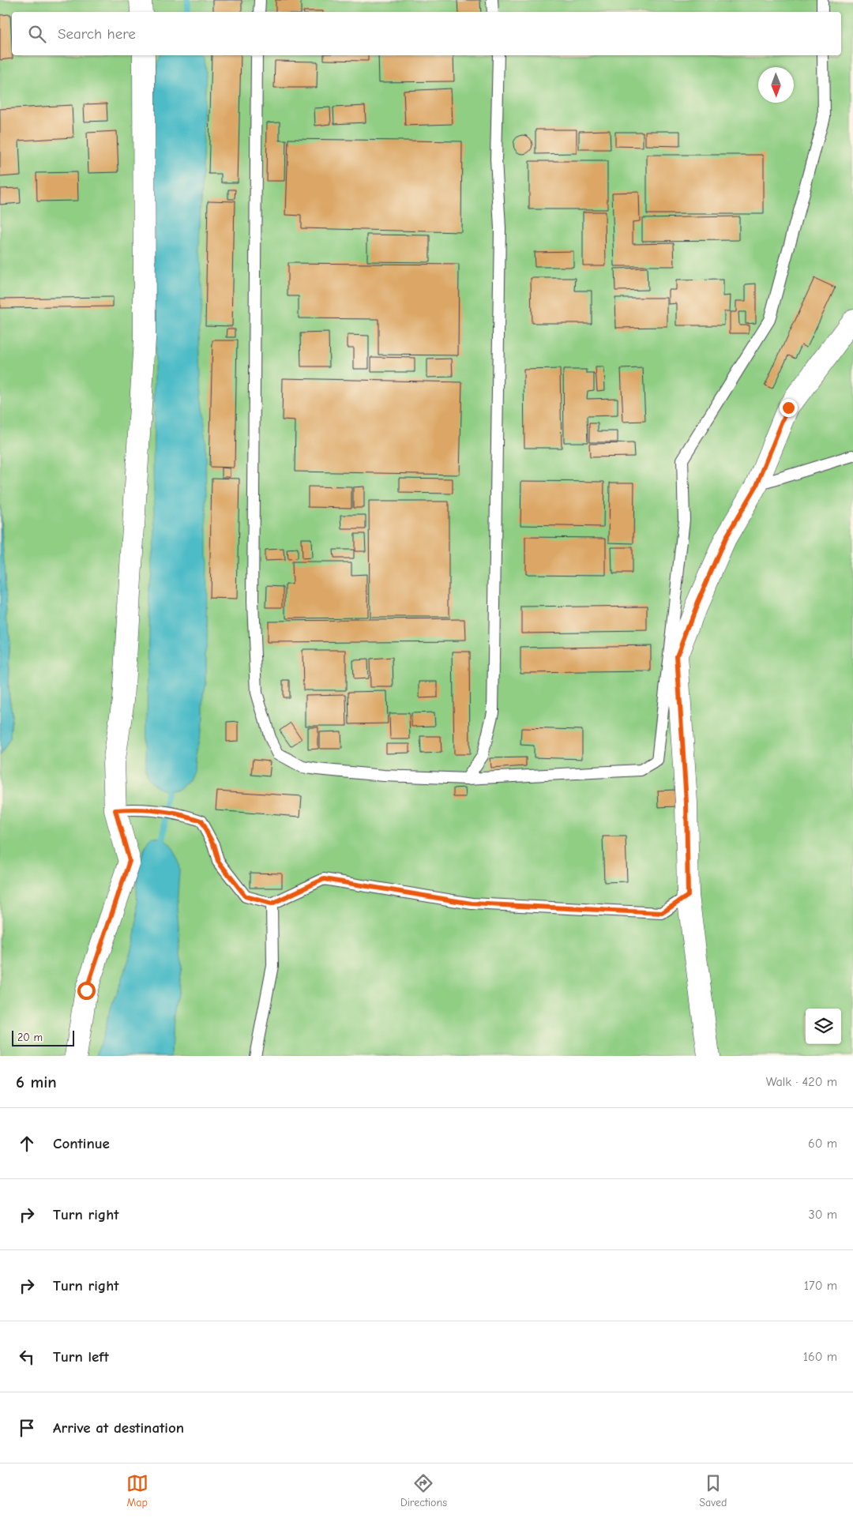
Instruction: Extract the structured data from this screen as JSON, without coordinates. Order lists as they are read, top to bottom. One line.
{"scale_bar":"20 m","north":"bottom","page":{"search":"Search here","scale":"20 m","heading":["6 min","Walk · 420 m"],"list":[["Continue","60 m"],["Turn right","30 m"],["Turn right","170 m"],["Turn left","160 m"],"Arrive at destination"],"nav":["Map","Directions","Saved"]}}
